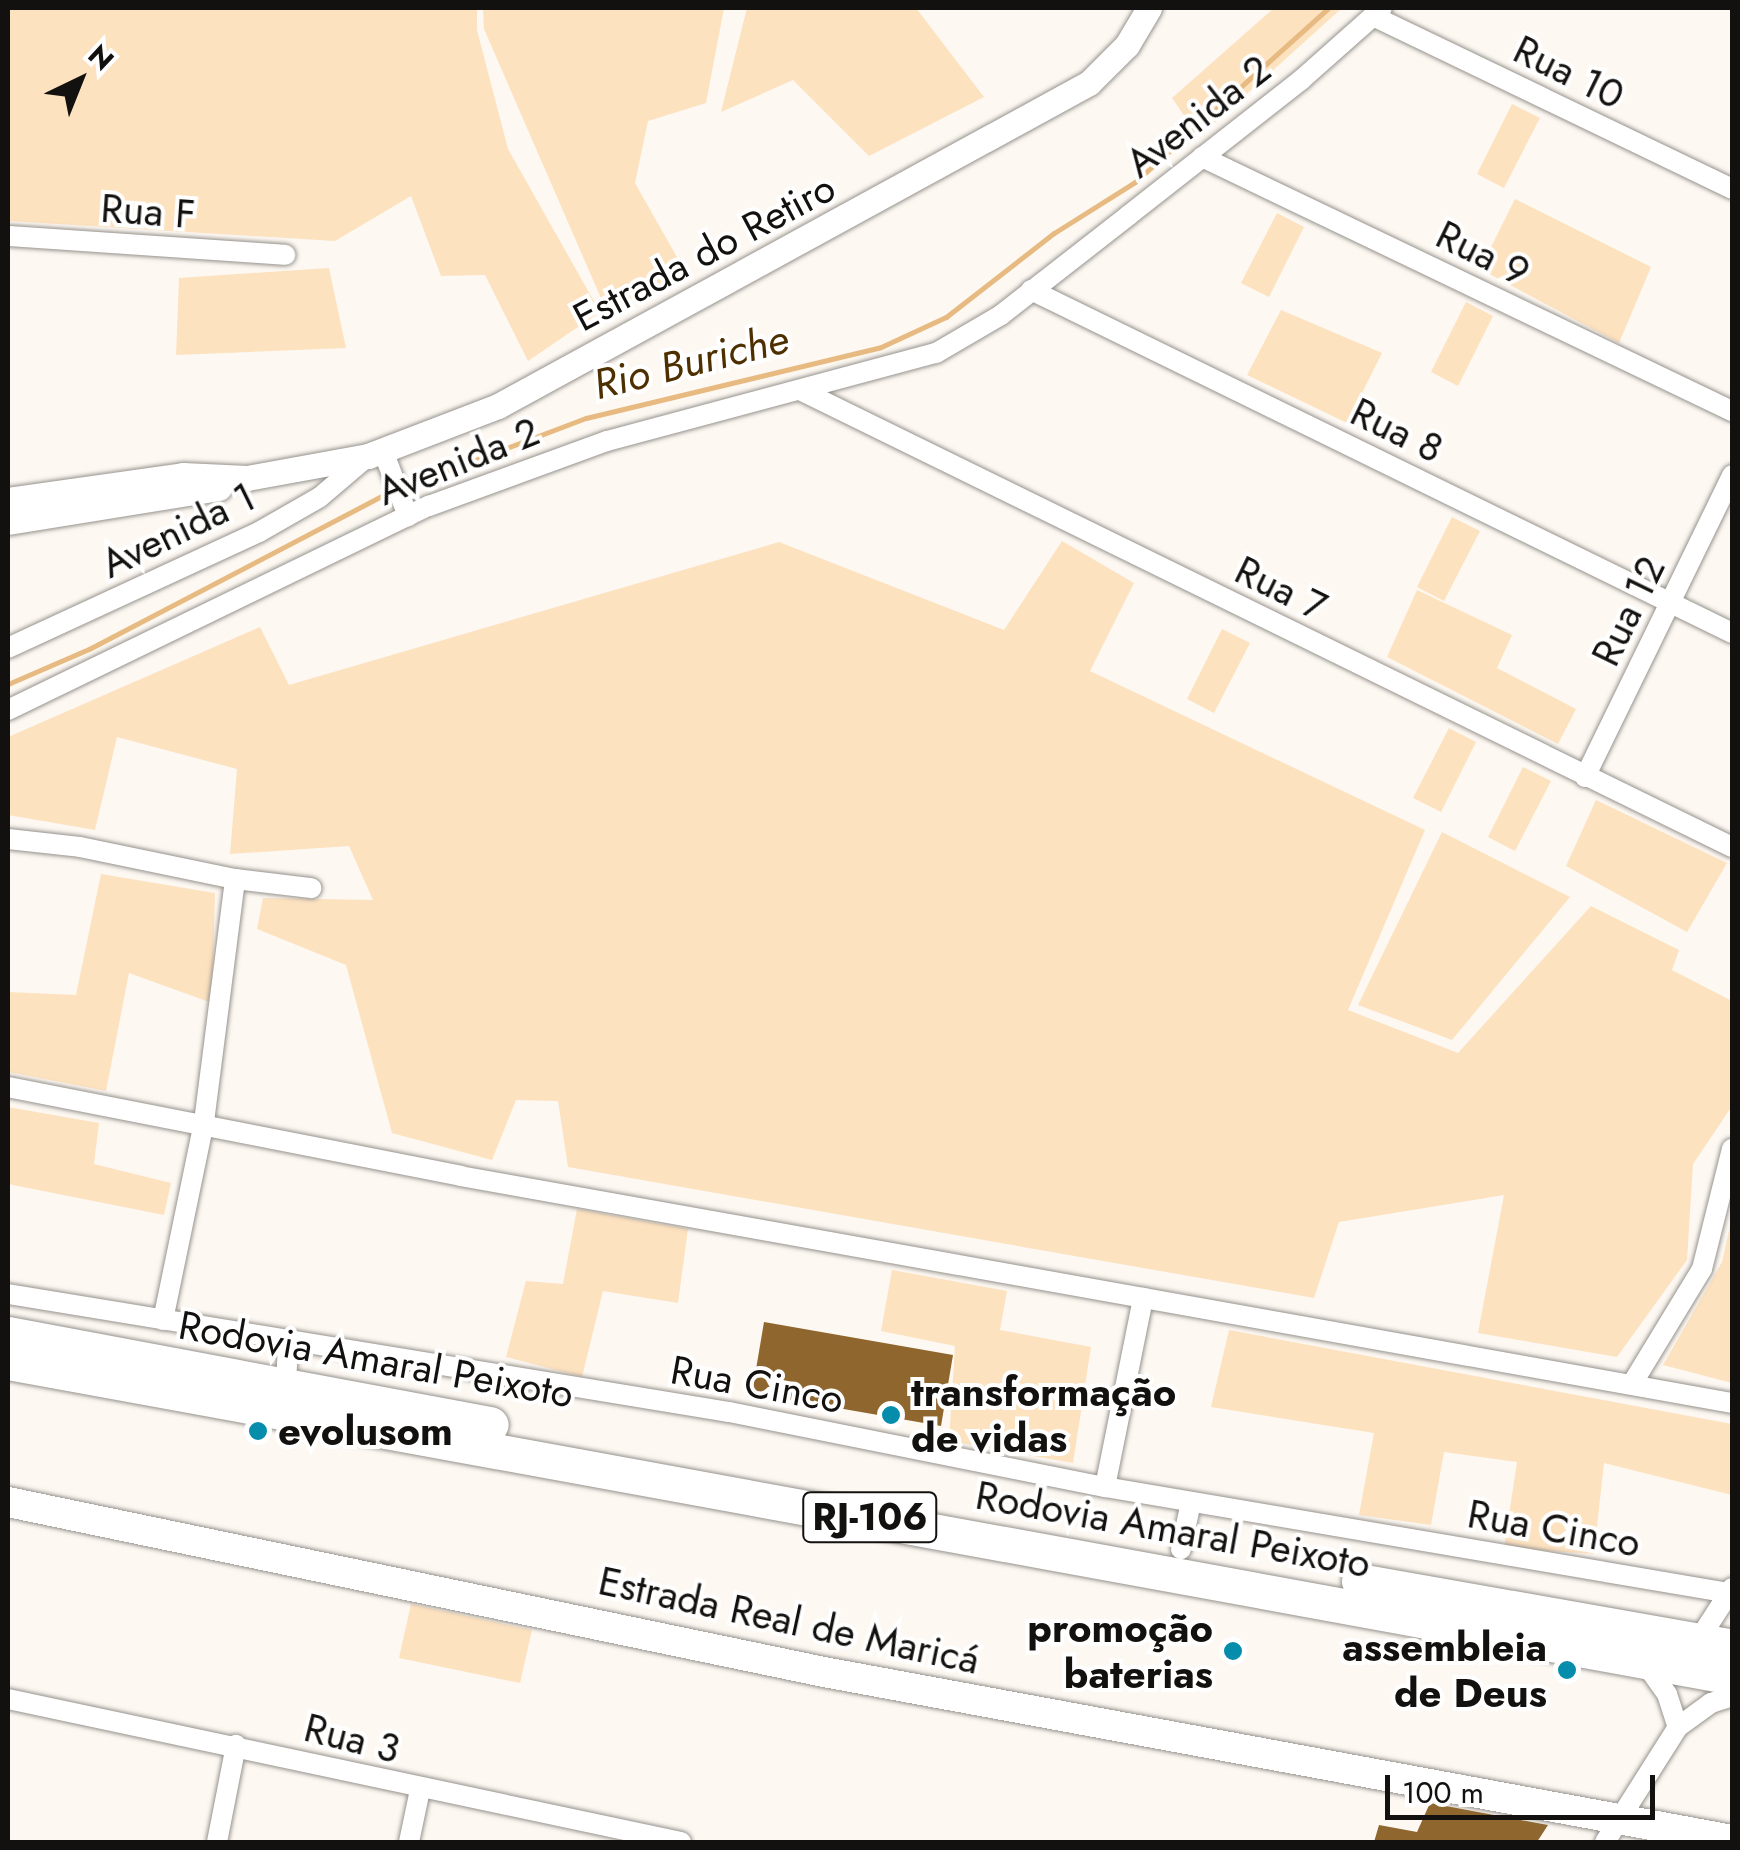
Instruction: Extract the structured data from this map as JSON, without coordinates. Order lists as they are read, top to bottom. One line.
{"streets":{"highway":["Rodovia Amaral Peixoto","RJ-106"],"main road":["Estrada Real de Maricá"],"street":["Rua 10","Avenida 2","Rua F","Estrada do Retiro","Rua 9","Rua 8","Avenida 1","Rua 7","Rua 12","Rua Cinco","Rua 3"]},"crossings":[["Rua 10","Avenida 2"],["Avenida 2","Rua 9"],["Avenida 2","Rua 8"],["Avenida 2","Rua 7"],["Estrada do Retiro","Avenida 1"],["Rua 8","Rua 12"],["Rua 7","Rua 12"]],"water":["Rio Buriche"],"places":["transformação de vidas","evolusom","promoção baterias","assembleia de Deus"],"scale_bar":"100 m","north":"top right"}
